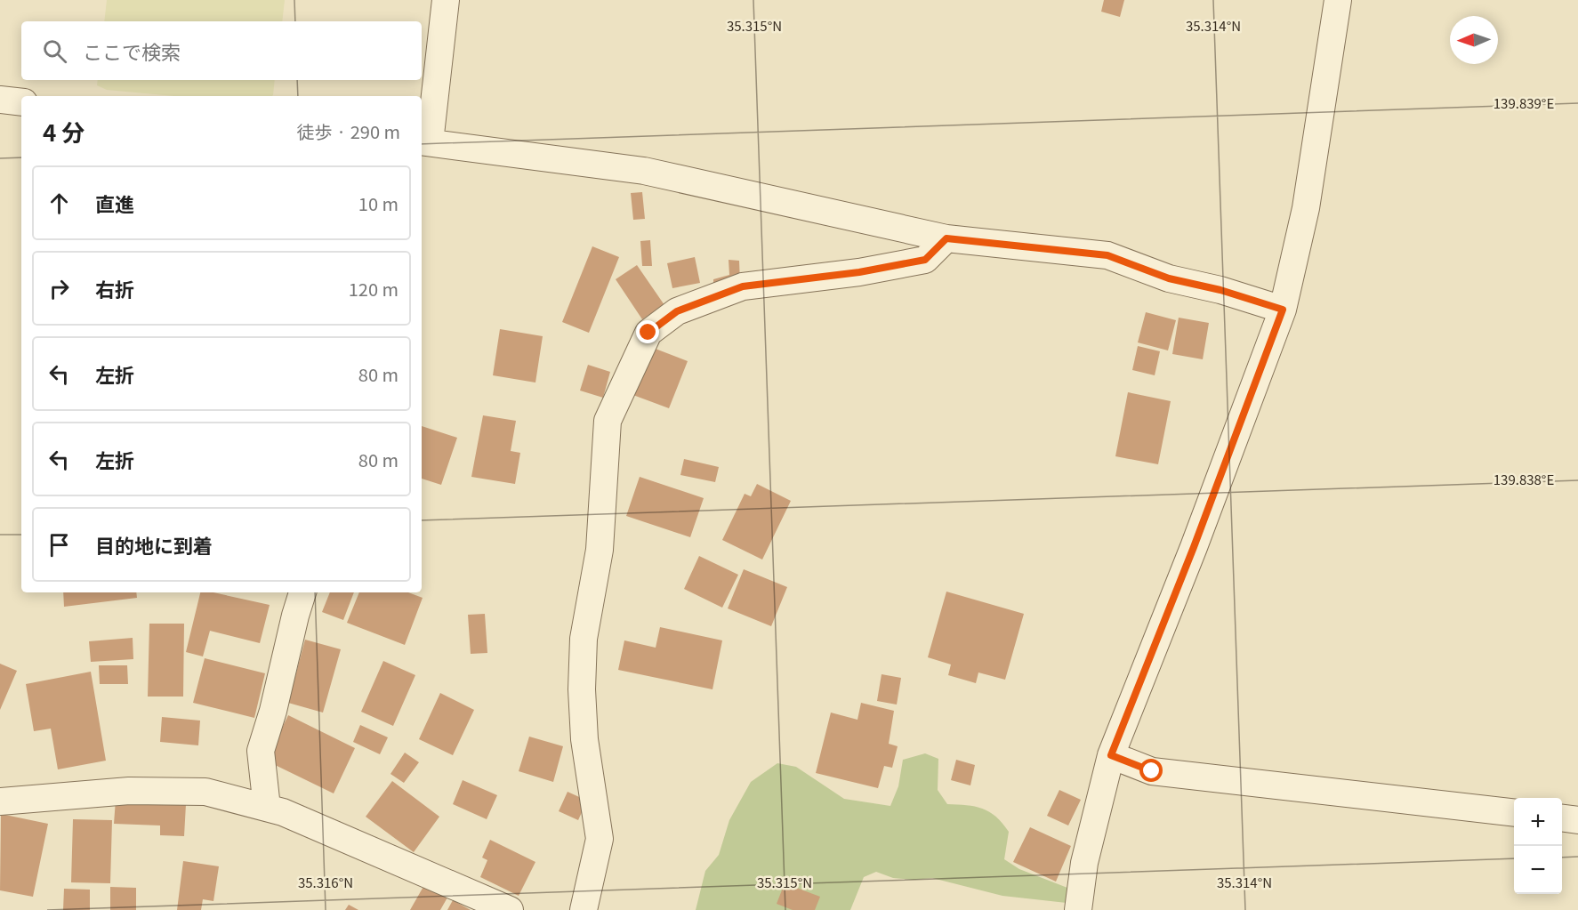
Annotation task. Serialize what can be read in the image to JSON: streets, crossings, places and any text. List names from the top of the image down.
{
  "north": "left",
  "page": {
    "search": "ここで検索",
    "heading": ["4 分", "徒歩 · 290 m"],
    "list": [
      ["直進", "10 m"],
      ["右折", "120 m"],
      ["左折", "80 m"],
      ["左折", "80 m"],
      "目的地に到着"
    ],
    "map_buttons": ["+", "−"]
  },
  "coordinates": [
    "35.315°N",
    "35.314°N",
    "139.839°E",
    "139.838°E",
    "35.316°N"
  ]
}
